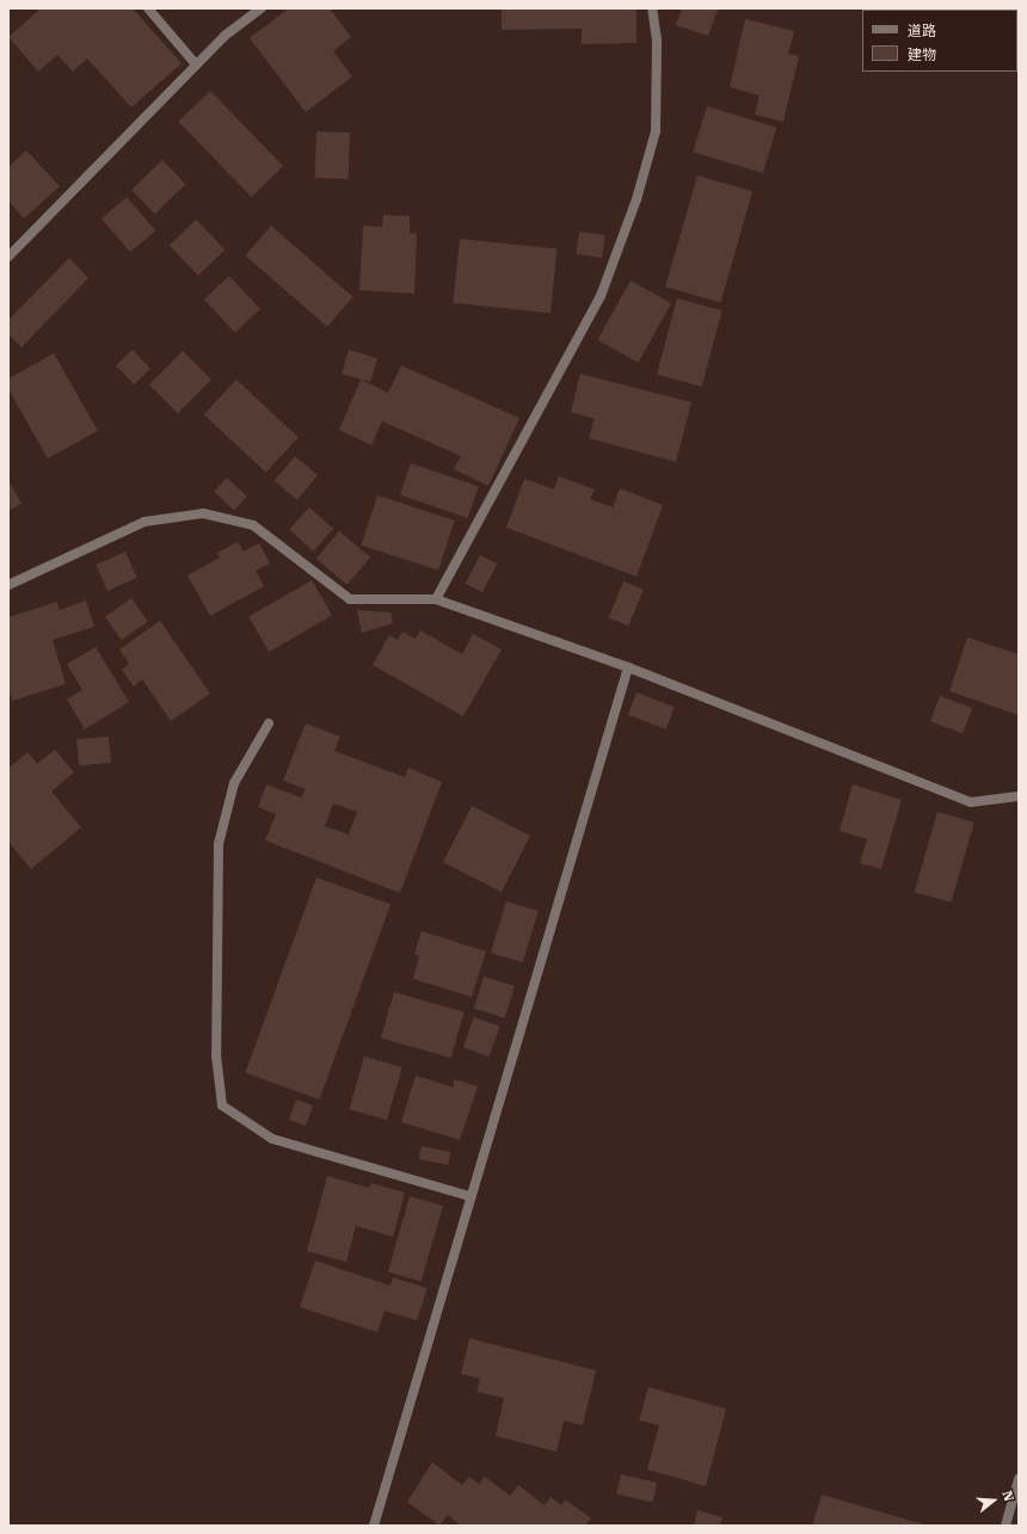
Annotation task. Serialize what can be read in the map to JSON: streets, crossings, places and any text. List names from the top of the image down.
{
  "legend": ["道路", "建物"],
  "north": "right"
}
